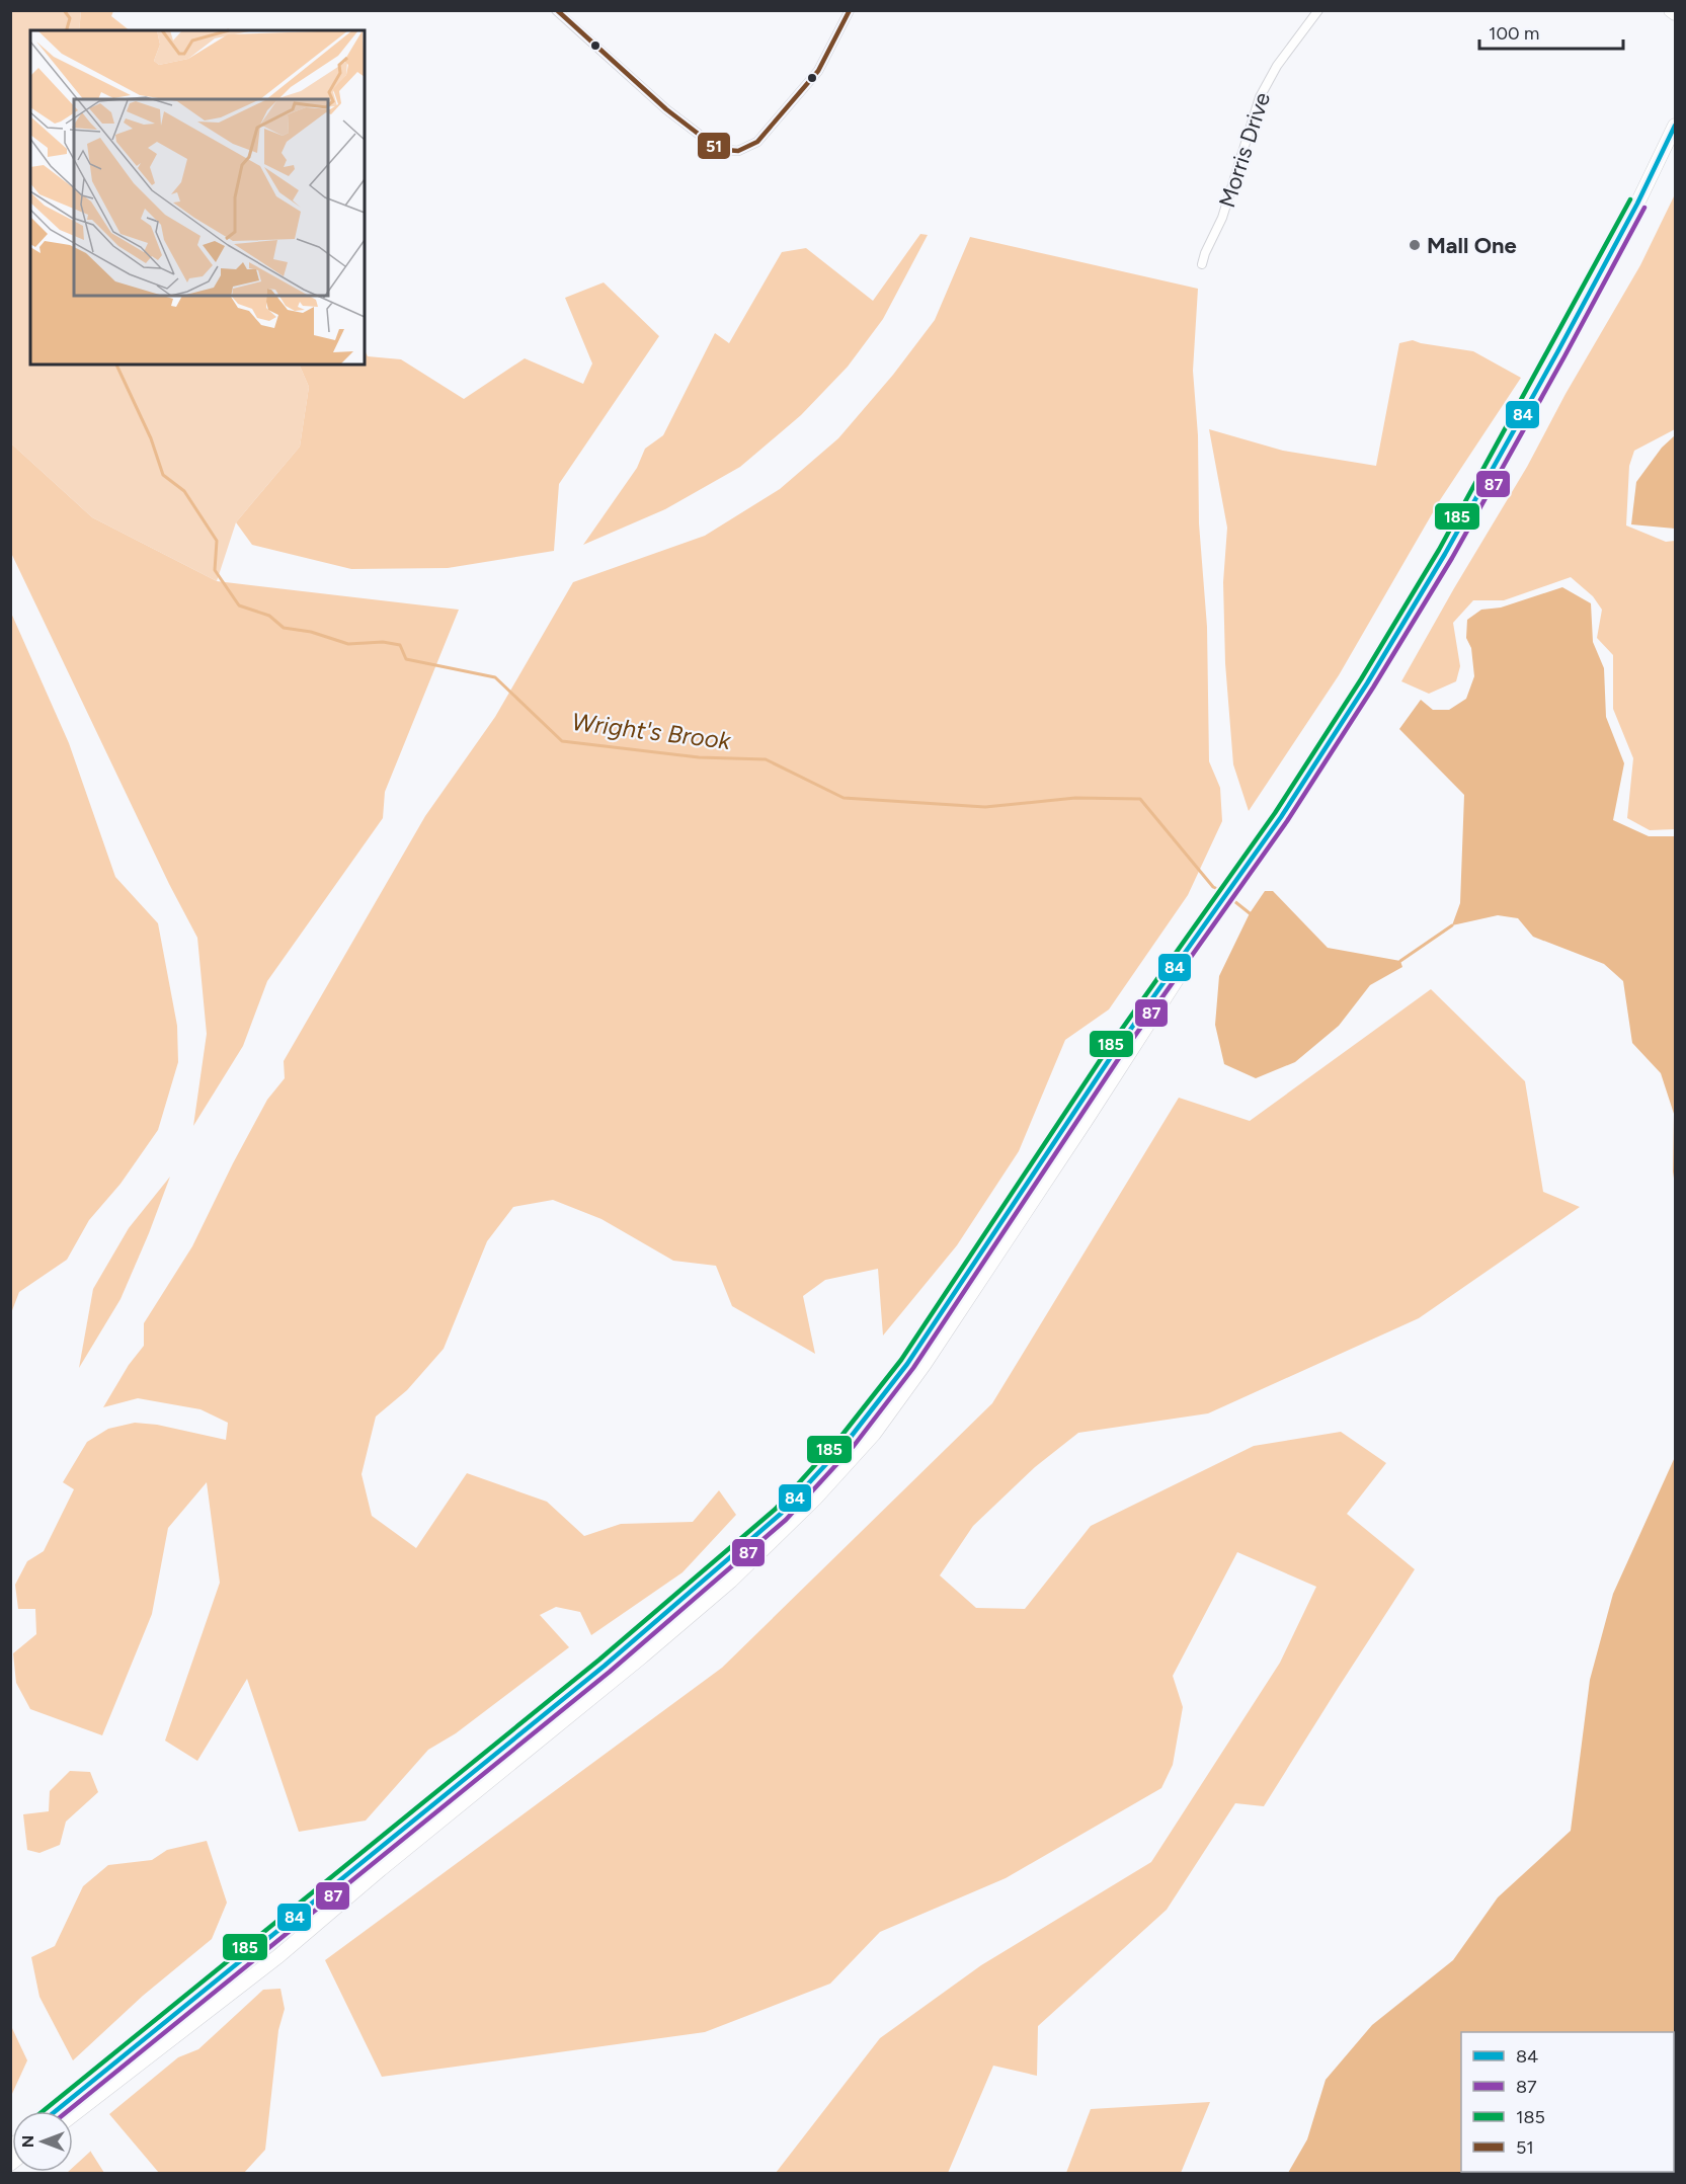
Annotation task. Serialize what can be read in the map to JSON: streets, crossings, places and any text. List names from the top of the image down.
{
  "streets": {
    "street": ["Morris Drive"]
  },
  "water": ["Wright's Brook"],
  "places": ["Mall One"],
  "lines": [
    "transit line 51",
    "transit line 84",
    "transit line 185",
    "transit line 87"
  ],
  "legend": [
    "84",
    "87",
    "185",
    "51"
  ],
  "scale_bar": "100 m",
  "north": "left"
}
